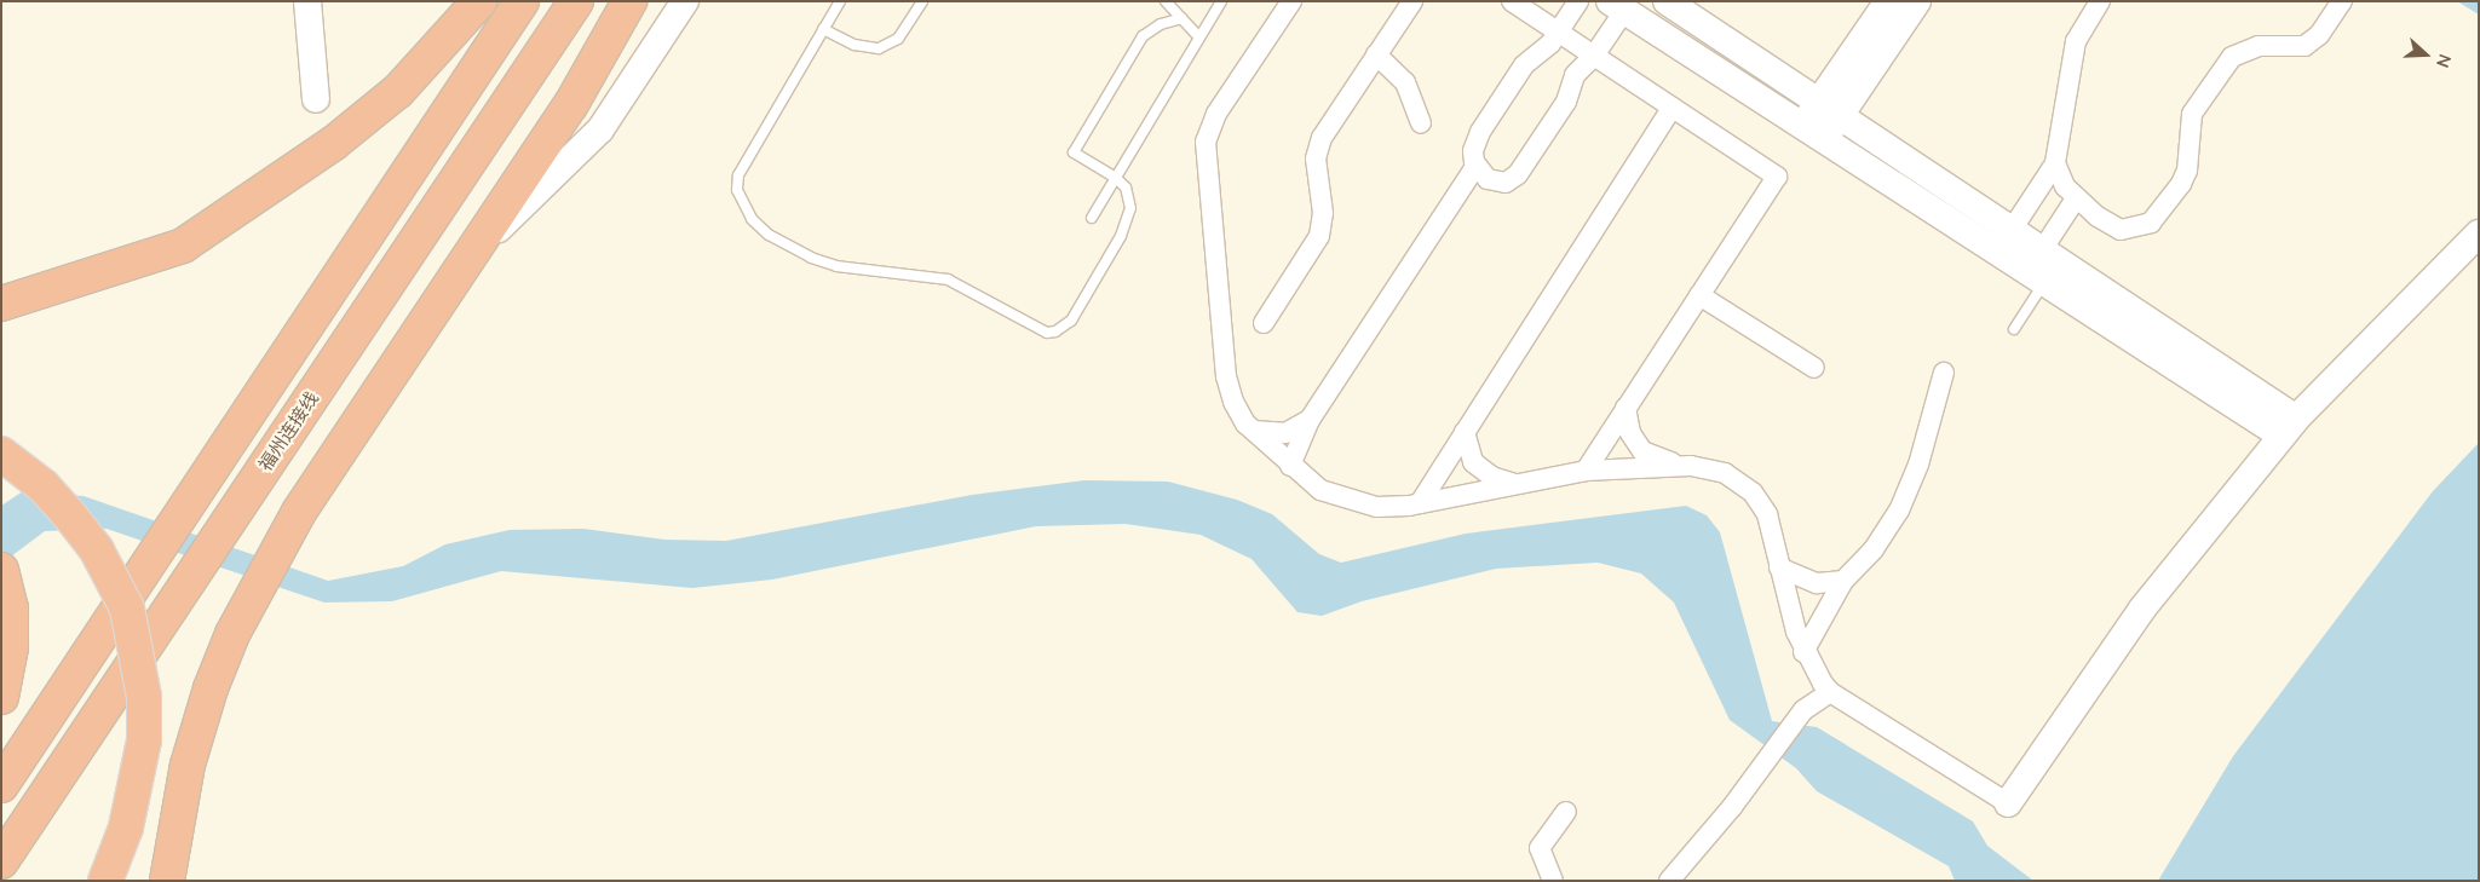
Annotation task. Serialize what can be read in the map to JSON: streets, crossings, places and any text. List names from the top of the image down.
{
  "streets": {
    "highway": ["福州连接线"]
  },
  "north": "right"
}
